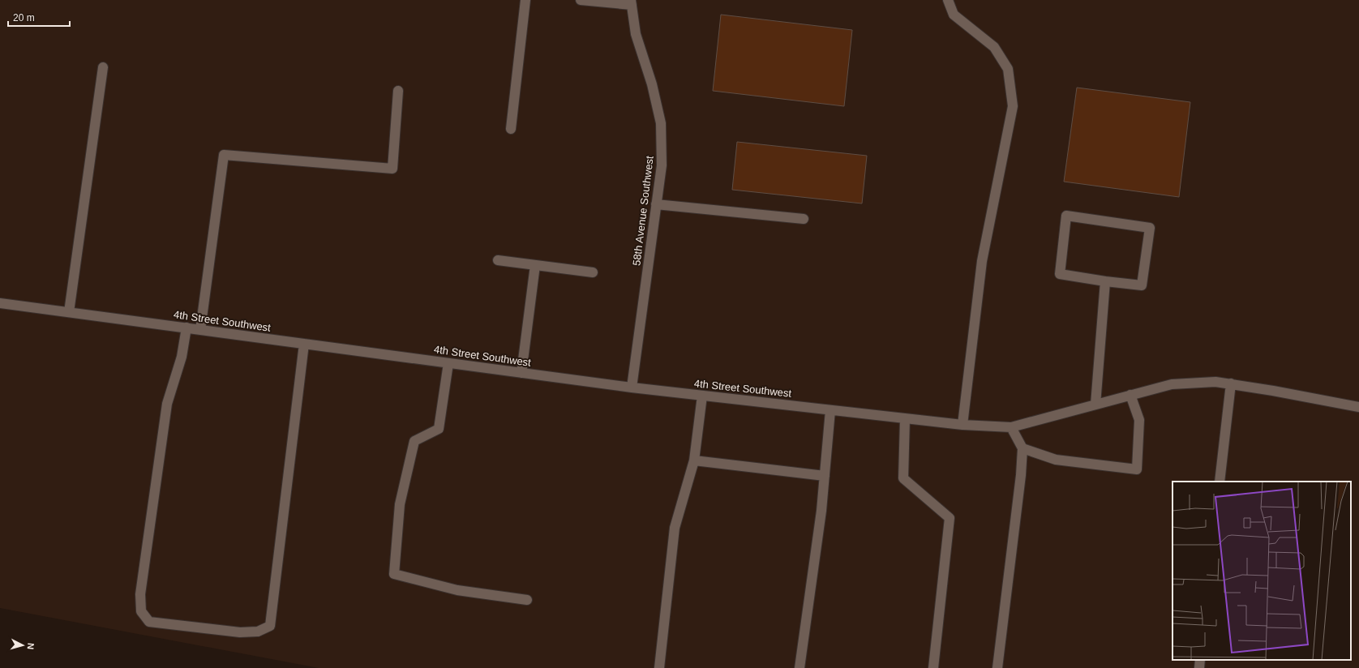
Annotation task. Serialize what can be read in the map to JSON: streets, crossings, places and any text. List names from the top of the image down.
{
  "streets": {
    "street": ["58th Avenue Southwest", "4th Street Southwest"]
  },
  "crossings": [
    ["58th Avenue Southwest", "4th Street Southwest"]
  ],
  "scale_bar": "20 m",
  "north": "right"
}
